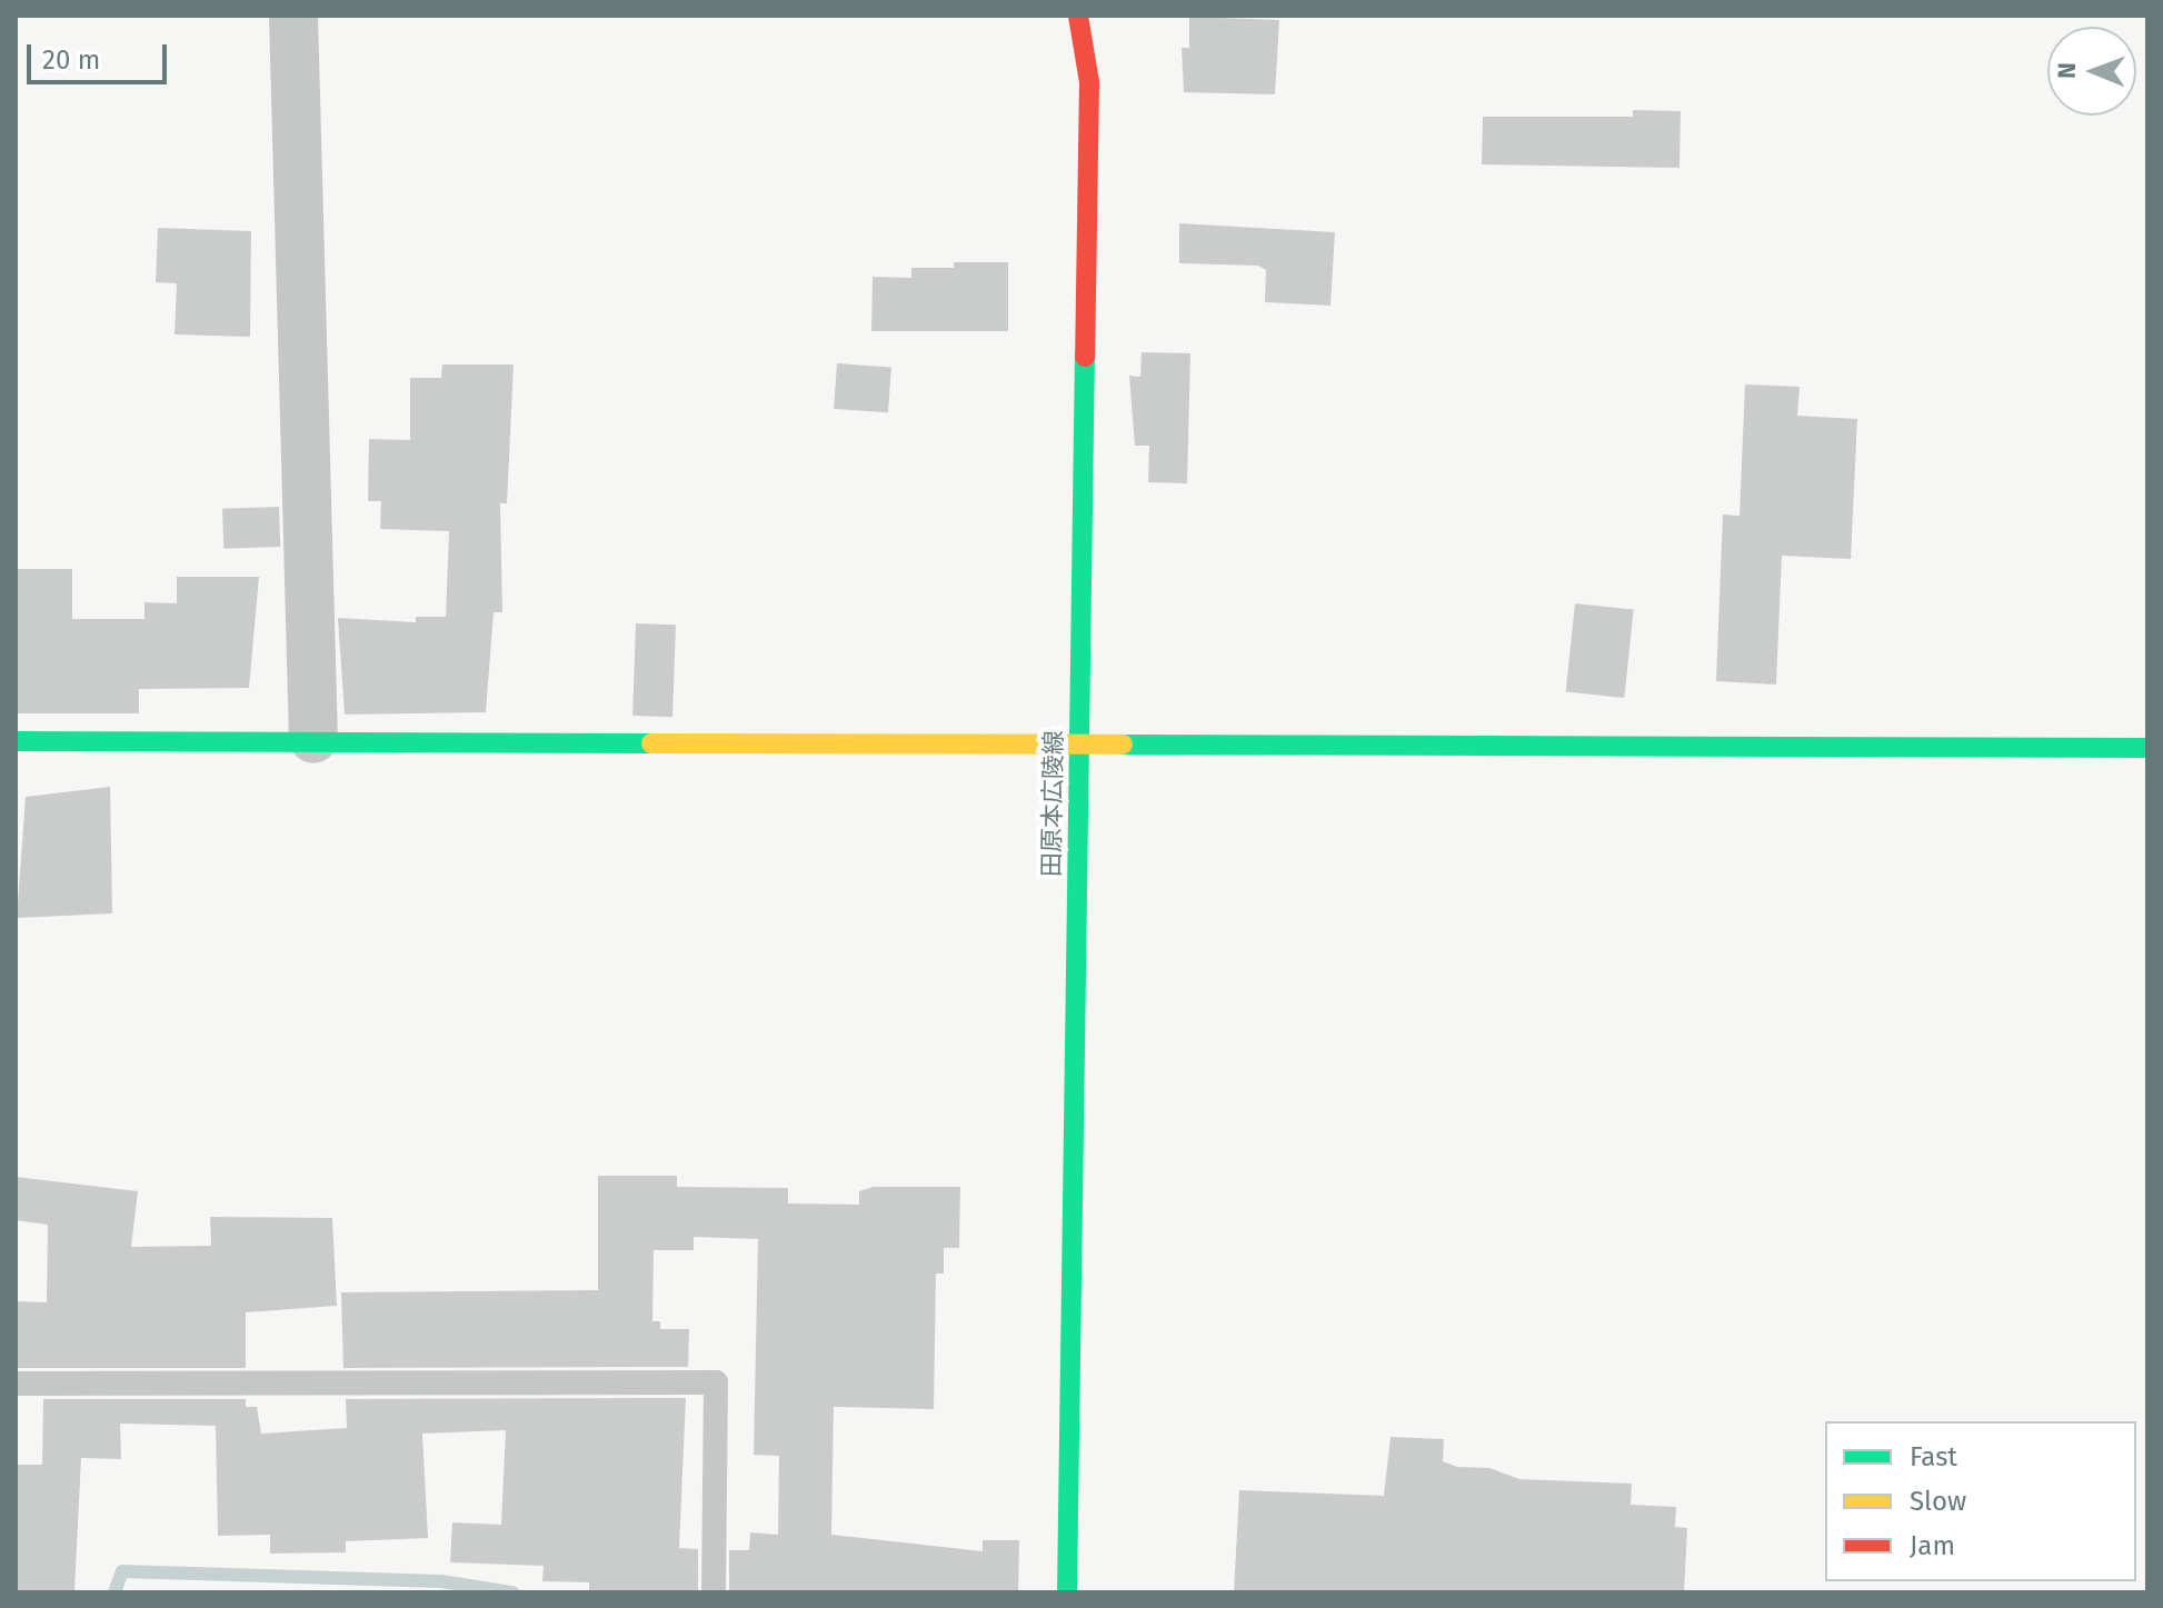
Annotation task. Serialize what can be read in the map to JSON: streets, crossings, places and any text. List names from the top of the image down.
{
  "streets": {
    "street": ["田原本広陵線"]
  },
  "legend": ["Fast", "Slow", "Jam"],
  "scale_bar": "20 m",
  "north": "left"
}
